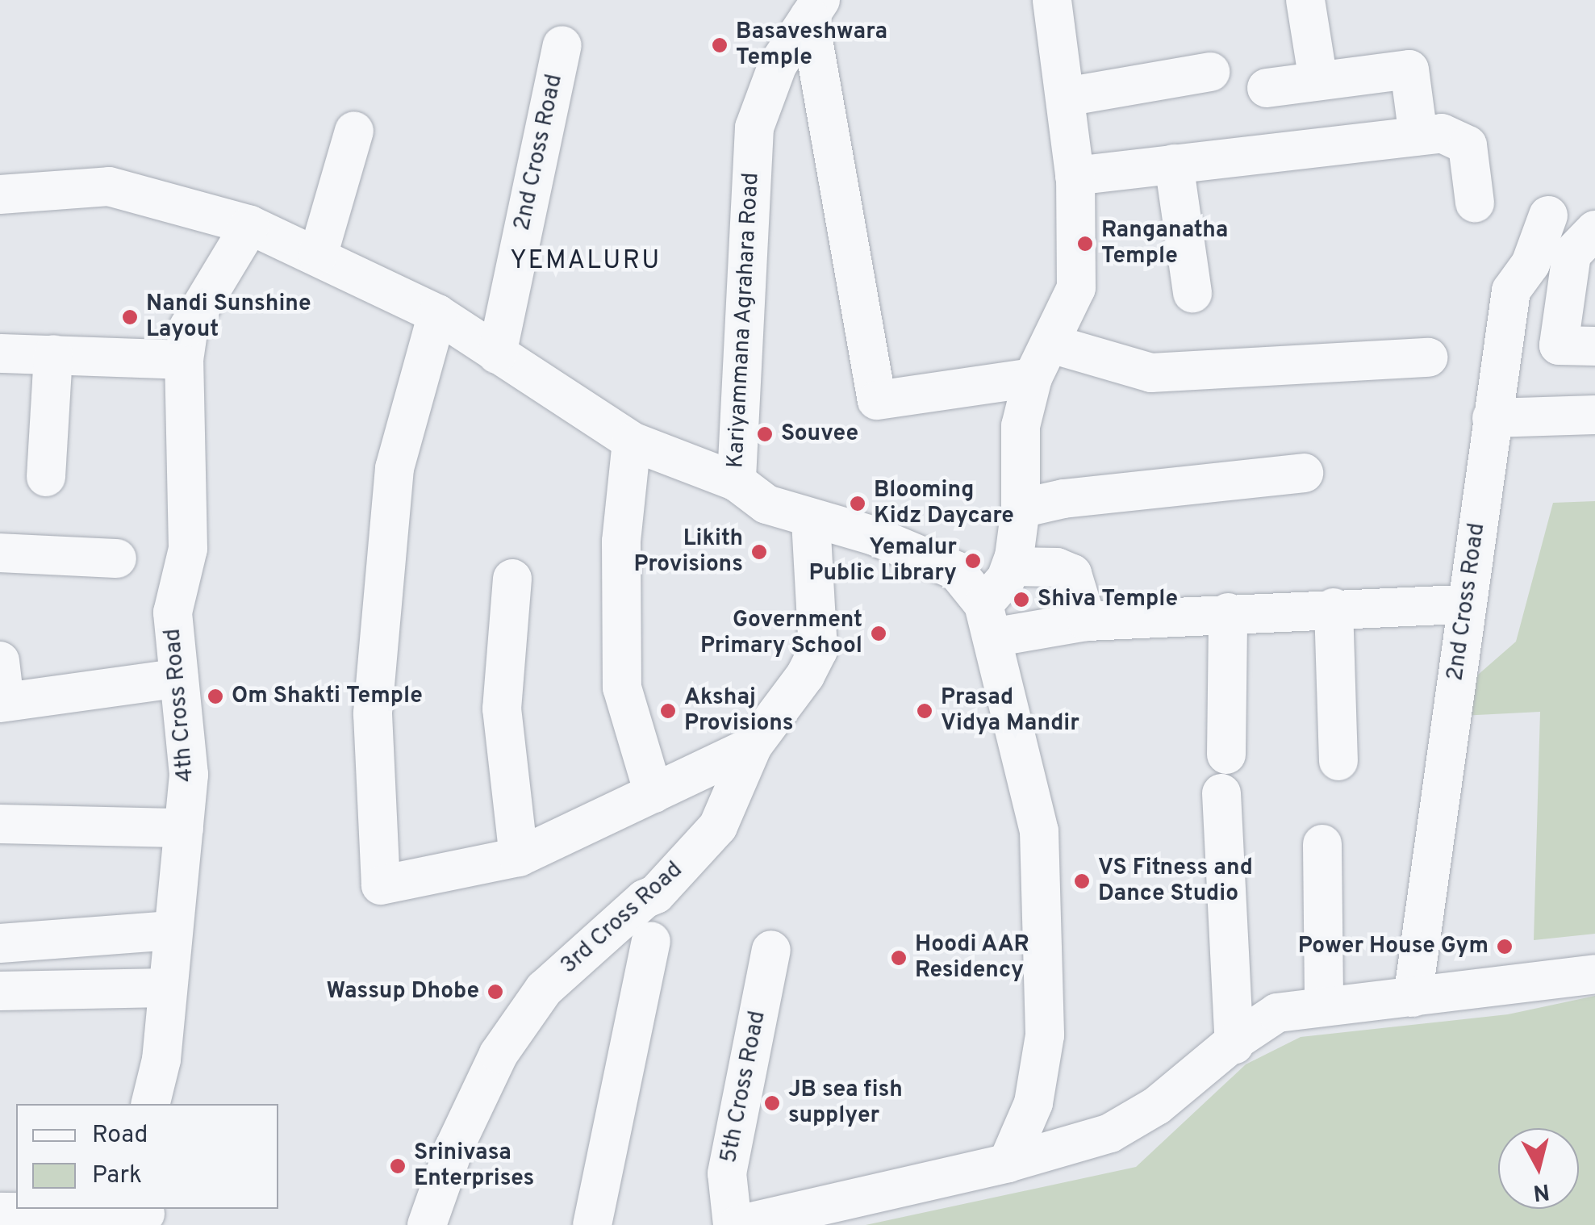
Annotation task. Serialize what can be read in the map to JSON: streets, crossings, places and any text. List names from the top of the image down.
{
  "streets": {
    "street": [
      "2nd Cross Road",
      "Kariyammana Agrahara Road",
      "4th Cross Road",
      "3rd Cross Road",
      "5th Cross Road"
    ]
  },
  "crossings": [
    ["Kariyammana Agrahara Road", "3rd Cross Road"]
  ],
  "districts": ["YEMALURU"],
  "places": [
    "Basaveshwara Temple",
    "Ranganatha Temple",
    "Nandi Sunshine Layout",
    "Souvee",
    "Blooming Kidz Daycare",
    "Likith Provisions",
    "Yemalur Public Library",
    "Shiva Temple",
    "Government Primary School",
    "Om Shakti Temple",
    "Akshaj Provisions",
    "Prasad Vidya Mandir",
    "VS Fitness and Dance Studio",
    "Power House Gym",
    "Hoodi AAR Residency",
    "Wassup Dhobe",
    "JB sea fish supplyer",
    "Srinivasa Enterprises"
  ],
  "legend": ["Road", "Park"],
  "north": "bottom"
}
